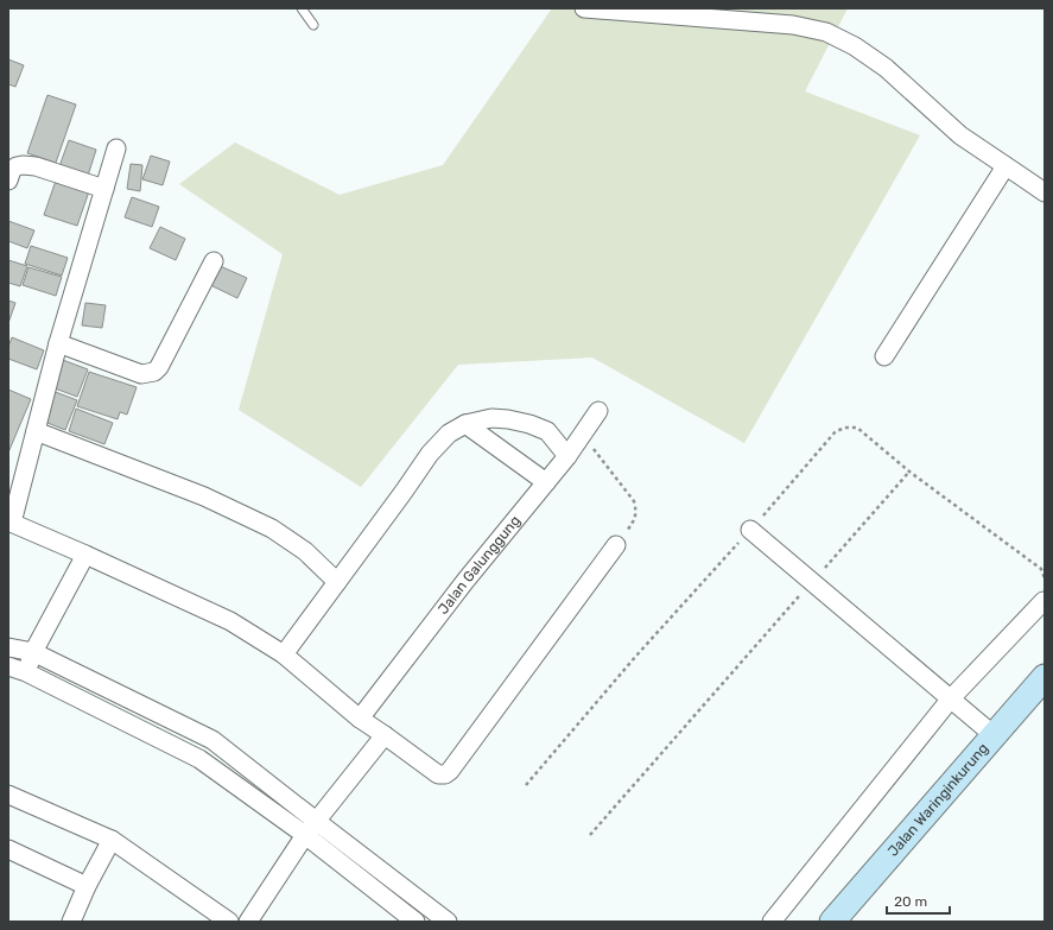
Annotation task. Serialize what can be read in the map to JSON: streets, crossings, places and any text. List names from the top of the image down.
{
  "streets": {
    "street": ["Jalan Galunggung", "Jalan Waringinkurung"]
  },
  "scale_bar": "20 m"
}
